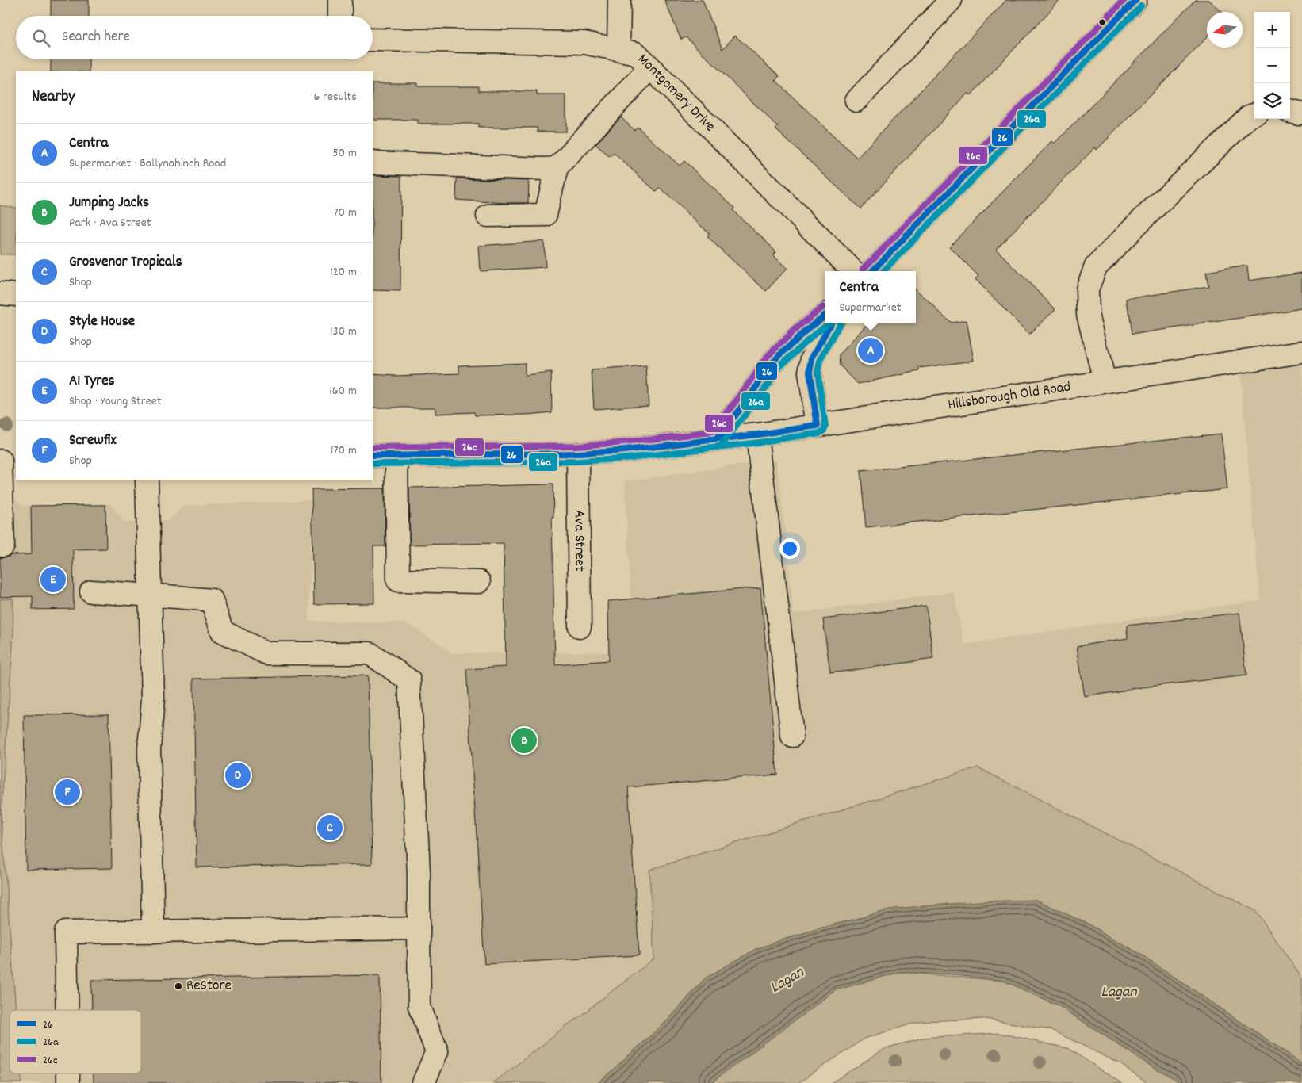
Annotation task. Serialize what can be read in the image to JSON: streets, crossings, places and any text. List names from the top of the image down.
{
  "streets": {
    "street": ["Montgomery Drive", "Hillsborough Old Road", "Ava Street"]
  },
  "crossings": [
    ["Hillsborough Old Road", "Ava Street"]
  ],
  "water": ["Lagan"],
  "places": ["ReStore"],
  "lines": ["transit line 26", "transit line 26c", "transit line 26a"],
  "legend": ["26", "26a", "26c"],
  "north": "left",
  "page": {
    "map_buttons": ["+", "−"],
    "search": "Search here",
    "heading": ["Nearby", "6 results"],
    "list": [
      {
        "mark": "A",
        "name": "Centra",
        "note": "Supermarket · Ballynahinch Road",
        "value": "50 m"
      },
      {
        "mark": "B",
        "name": "Jumping Jacks",
        "note": "Park · Ava Street",
        "value": "70 m"
      },
      {
        "mark": "C",
        "name": "Grosvenor Tropicals",
        "note": "Shop",
        "value": "120 m"
      },
      {
        "mark": "D",
        "name": "Style House",
        "note": "Shop",
        "value": "130 m"
      },
      {
        "mark": "E",
        "name": "A1 Tyres",
        "note": "Shop · Young Street",
        "value": "160 m"
      },
      {
        "mark": "F",
        "name": "Screwfix",
        "note": "Shop",
        "value": "170 m"
      }
    ],
    "popup": ["Centra", "Supermarket"],
    "pins": [
      "A",
      "E",
      "B",
      "D",
      "F",
      "C"
    ]
  }
}
